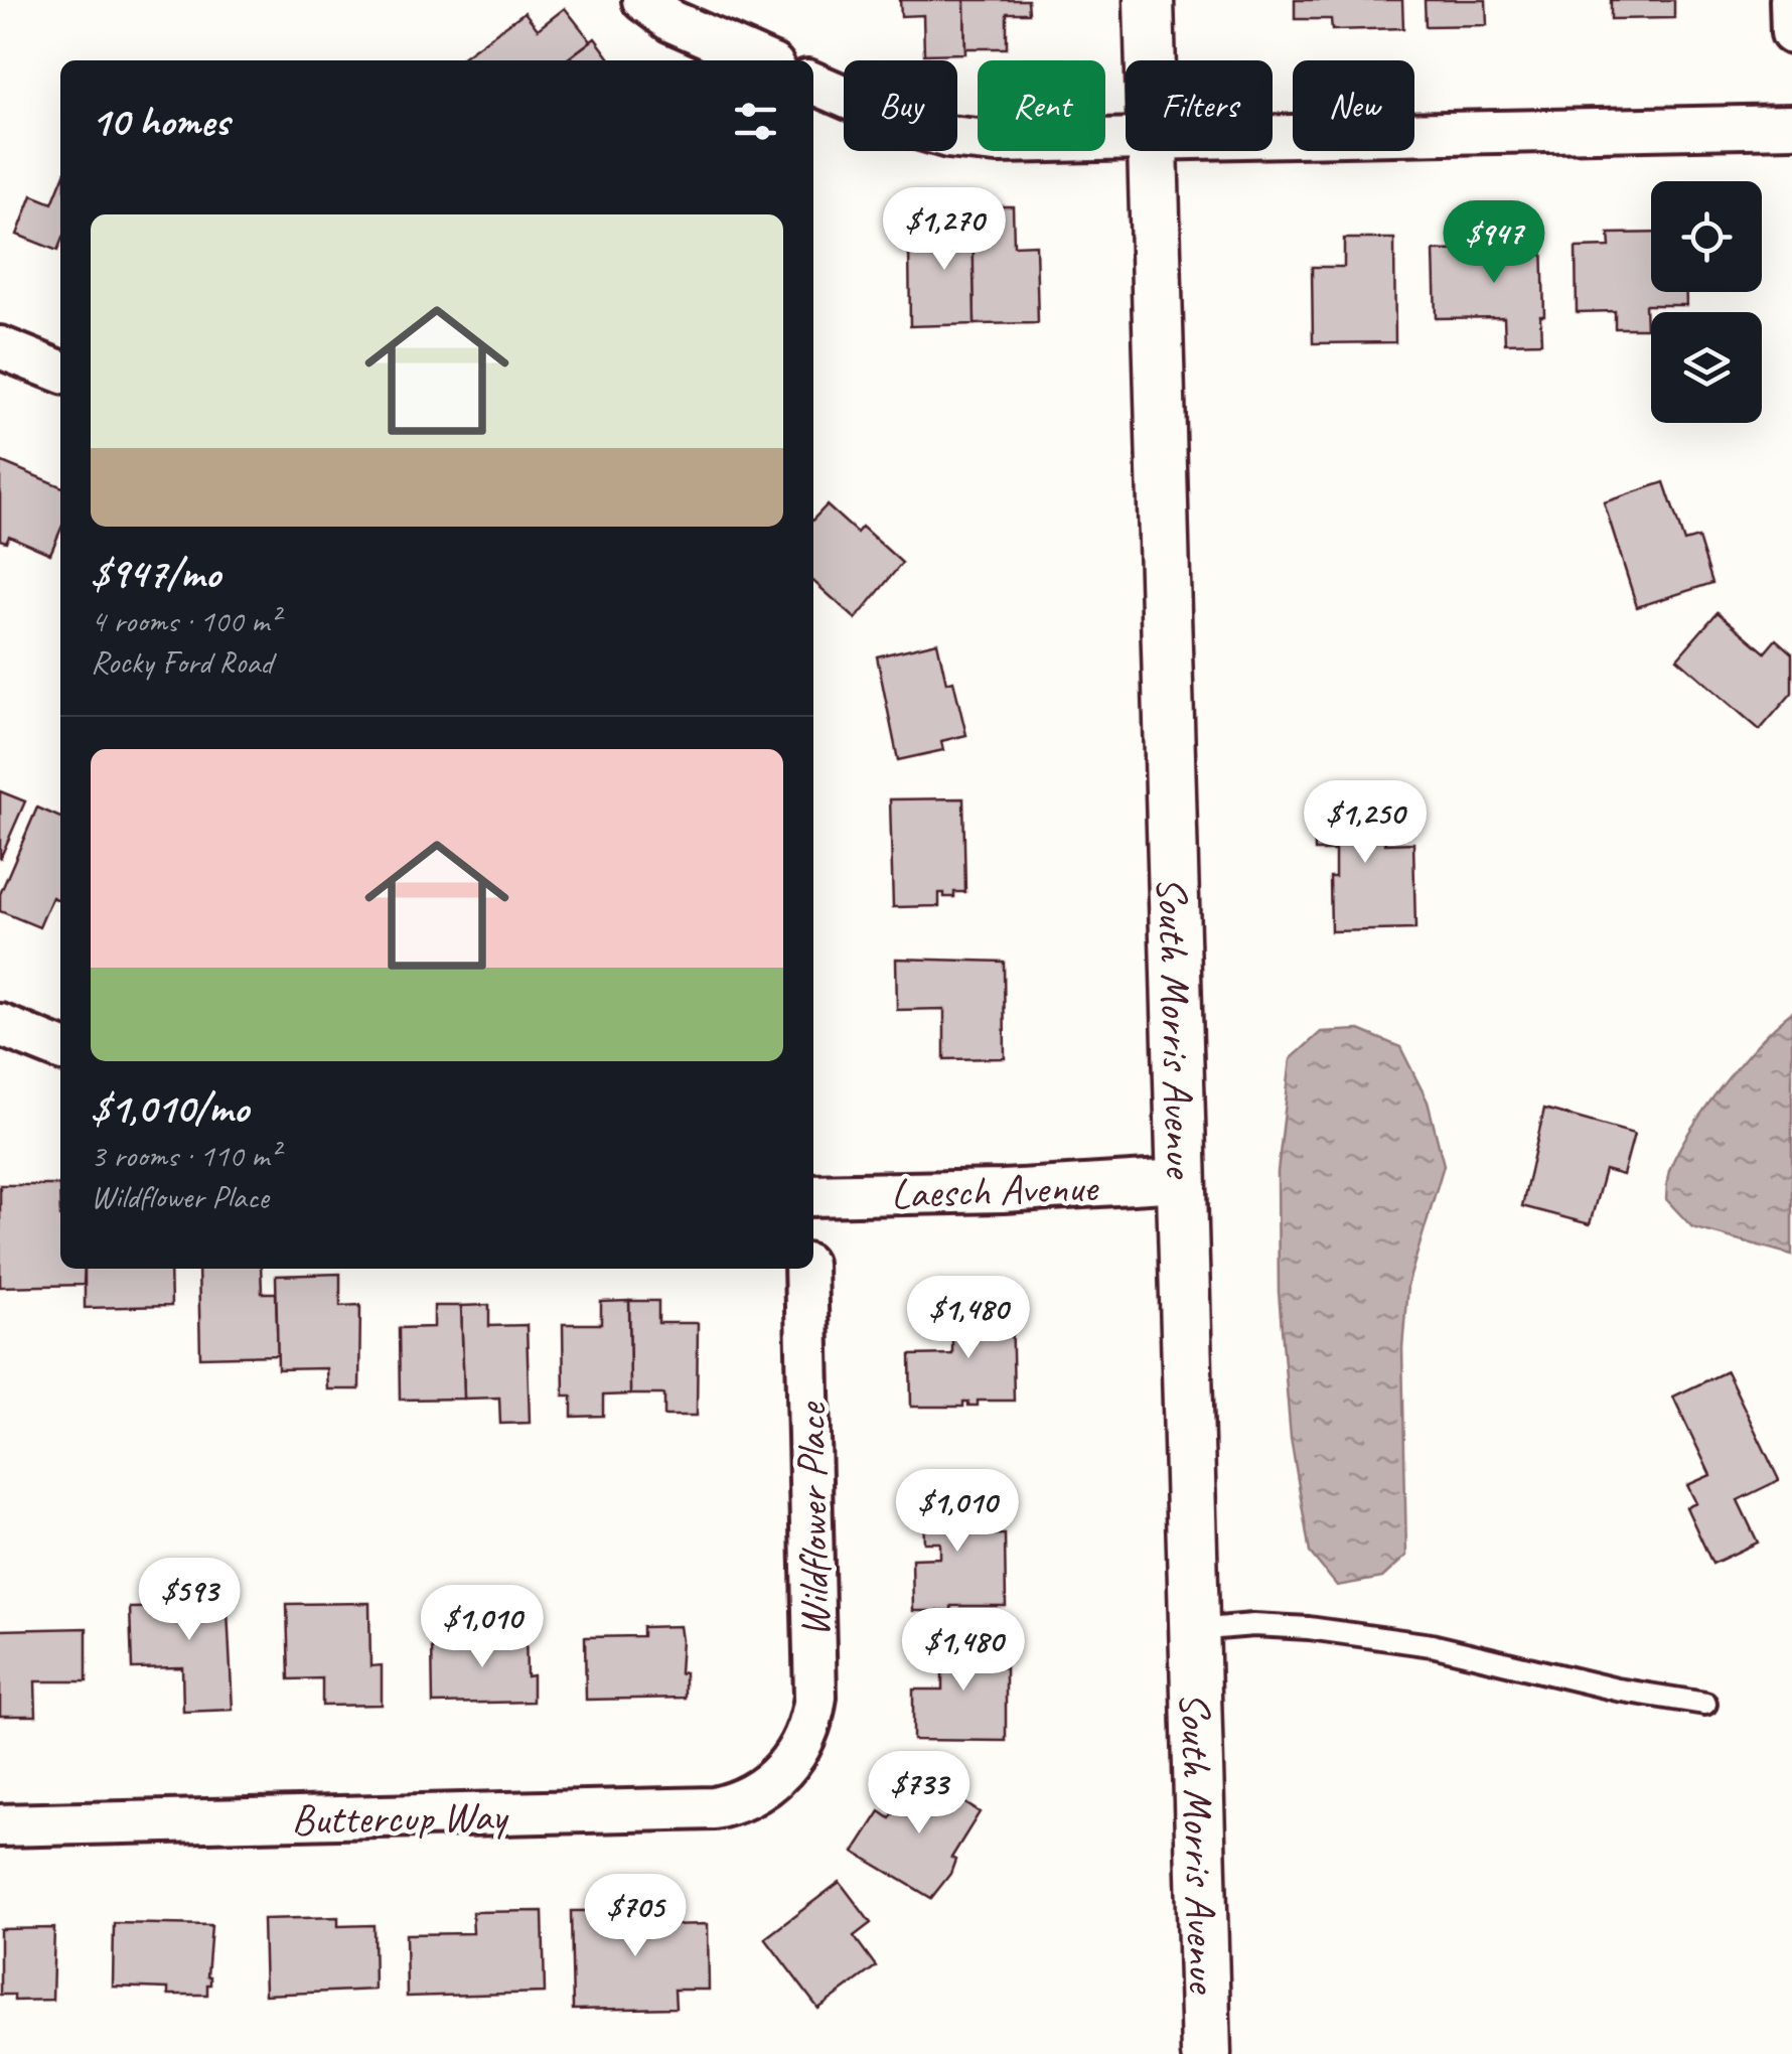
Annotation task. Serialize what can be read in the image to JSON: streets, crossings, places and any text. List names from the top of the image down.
{
  "streets": {
    "street": [
      "South Morris Avenue",
      "Laesch Avenue",
      "Wildflower Place",
      "Buttercup Way"
    ]
  },
  "crossings": [
    ["South Morris Avenue", "Laesch Avenue"],
    ["Wildflower Place", "Buttercup Way"]
  ],
  "page": {
    "chip": [
      "Buy",
      "Rent",
      "Filters",
      "New"
    ],
    "heading": "10 homes",
    "list": [
      {
        "name": "$947/mo",
        "note": "4 rooms · 100 m² · Rocky Ford Road"
      },
      {
        "name": "$1,010/mo",
        "note": "3 rooms · 110 m² · Wildflower Place"
      }
    ],
    "price": [
      "$1,270",
      "$947",
      "$1,250",
      "$1,480",
      "$1,010",
      "$593",
      "$1,010",
      "$1,480",
      "$733",
      "$705"
    ]
  }
}
